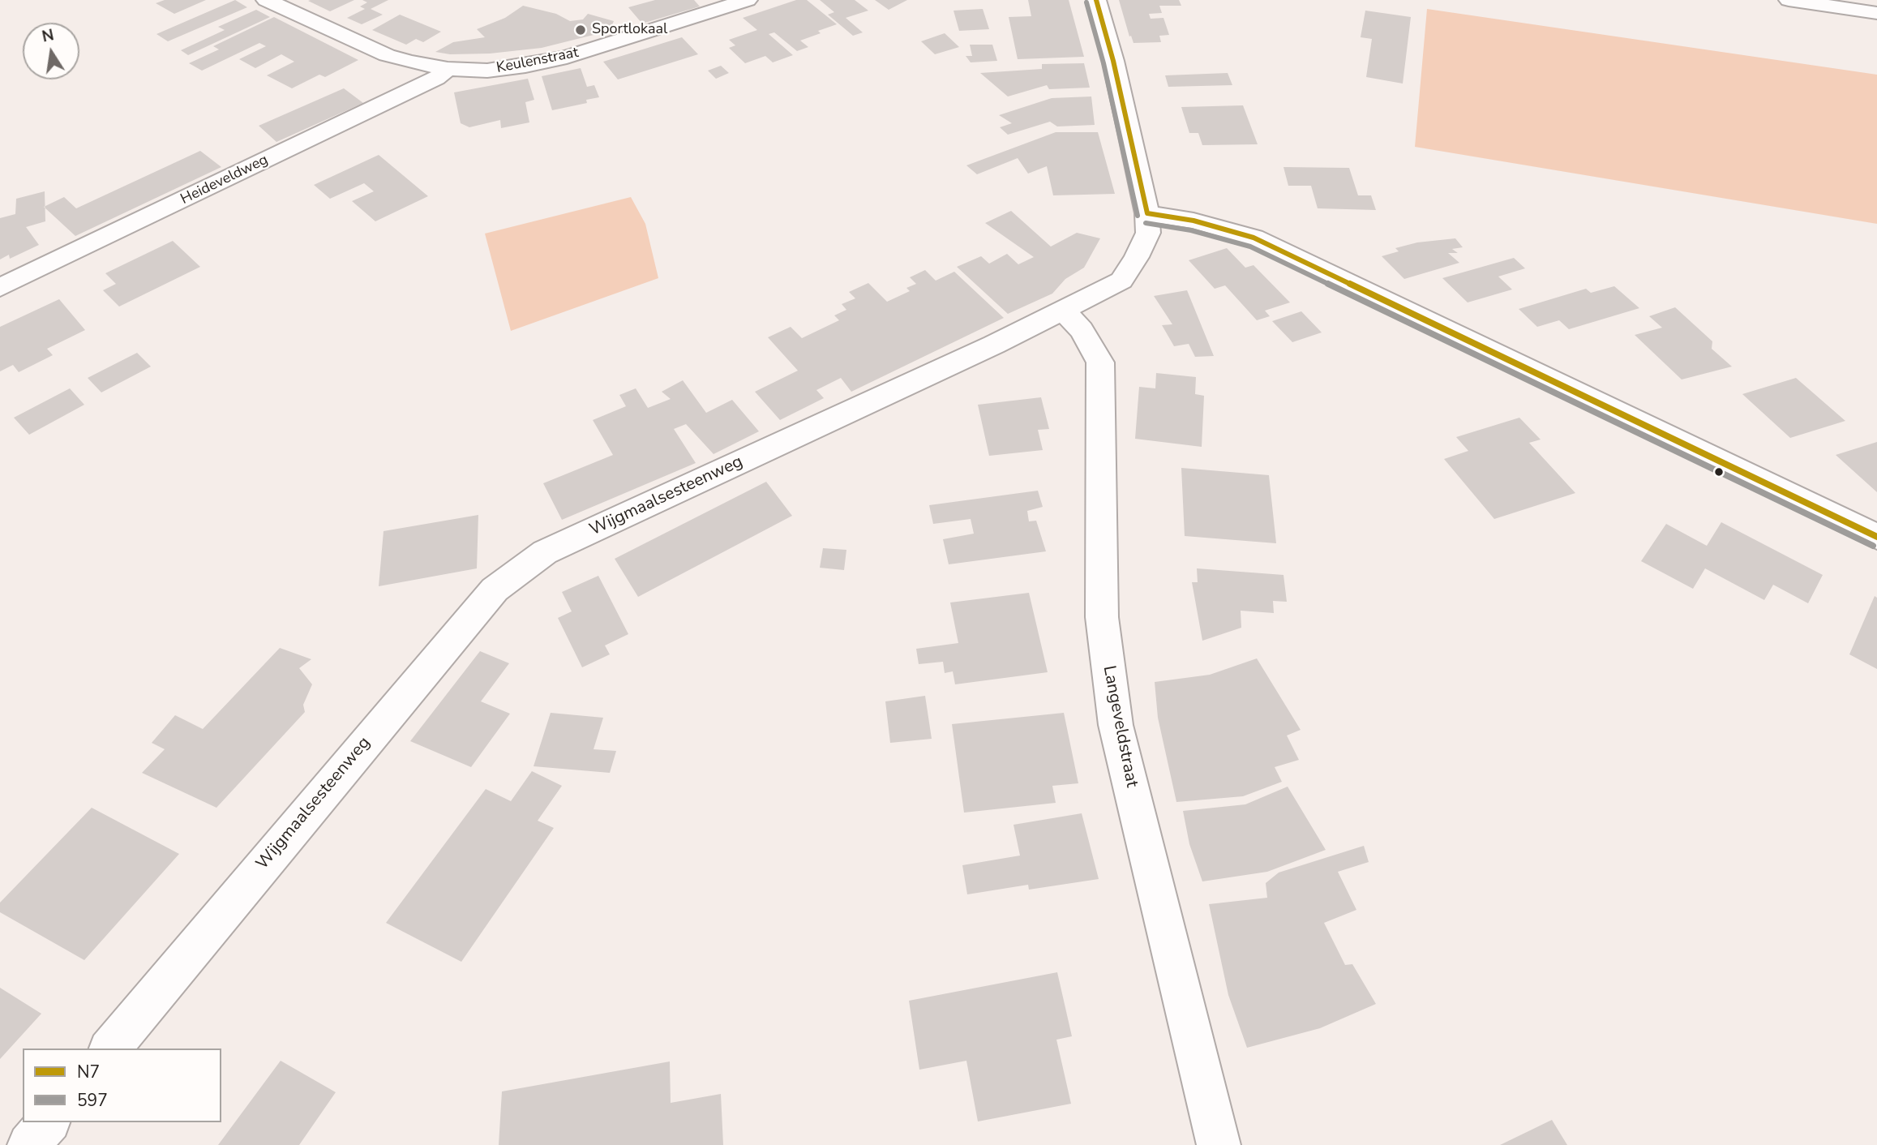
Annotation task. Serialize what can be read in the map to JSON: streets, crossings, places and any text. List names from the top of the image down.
{
  "streets": {
    "street": [
      "Keulenstraat",
      "Heideveldweg",
      "Wijgmaalsesteenweg",
      "Langeveldstraat"
    ]
  },
  "crossings": [
    ["Keulenstraat", "Heideveldweg"],
    ["Wijgmaalsesteenweg", "Langeveldstraat"]
  ],
  "places": ["Sportlokaal"],
  "lines": ["transit line N7", "transit line 597"],
  "legend": ["N7", "597"],
  "north": "top"
}
